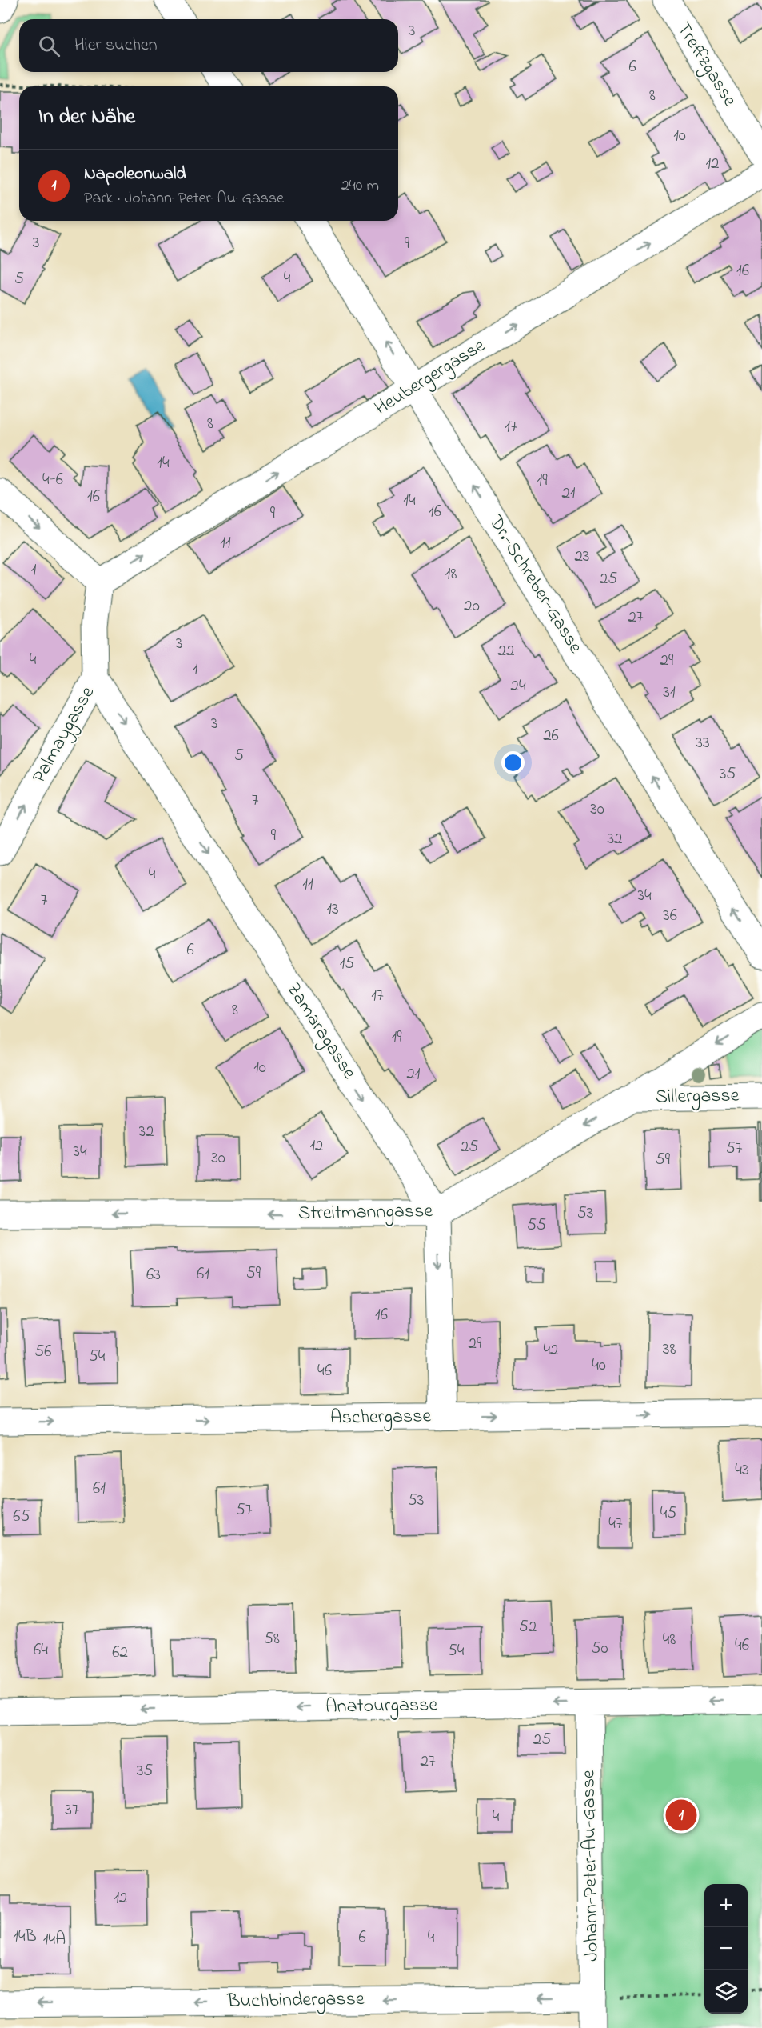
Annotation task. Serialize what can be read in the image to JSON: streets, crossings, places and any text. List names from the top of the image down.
{
  "streets": {
    "street": [
      "Treffzgasse",
      "Heubergergasse",
      "Dr.-Schreber-Gasse",
      "Palmaygasse",
      "Zamaragasse",
      "Sillergasse",
      "Streitmanngasse",
      "Aschergasse",
      "Anatourgasse",
      "Johann-Peter-Au-Gasse",
      "Buchbindergasse"
    ]
  },
  "crossings": [
    ["Heubergergasse", "Dr.-Schreber-Gasse"],
    ["Heubergergasse", "Palmaygasse"],
    ["Palmaygasse", "Zamaragasse"],
    ["Zamaragasse", "Streitmanngasse"],
    ["Sillergasse", "Streitmanngasse"],
    ["Anatourgasse", "Johann-Peter-Au-Gasse"],
    ["Johann-Peter-Au-Gasse", "Buchbindergasse"]
  ],
  "one_way": [
    "Heubergergasse",
    "Dr.-Schreber-Gasse",
    "Palmaygasse",
    "Zamaragasse",
    "Streitmanngasse",
    "Aschergasse",
    "Anatourgasse",
    "Buchbindergasse"
  ],
  "house_numbers": [
    "3",
    "6",
    "8",
    "10",
    "12",
    "3",
    "9",
    "16",
    "4",
    "5",
    "8",
    "17",
    "14",
    "4-6",
    "19",
    "21",
    "16",
    "14",
    "16",
    "9",
    "11",
    "23",
    "1",
    "18",
    "25",
    "20",
    "27",
    "3",
    "22",
    "4",
    "29",
    "1",
    "24",
    "31",
    "3",
    "26",
    "33",
    "5",
    "35",
    "7",
    "30",
    "9",
    "32",
    "4",
    "11",
    "34",
    "7",
    "13",
    "36",
    "6",
    "15",
    "17",
    "8",
    "19",
    "10",
    "21",
    "32",
    "12",
    "25",
    "57",
    "34",
    "30",
    "59",
    "53",
    "55",
    "59",
    "61",
    "63",
    "16",
    "29",
    "38",
    "42",
    "56",
    "54",
    "40",
    "46",
    "43",
    "61",
    "53",
    "57",
    "45",
    "65",
    "47",
    "52",
    "58",
    "48",
    "46",
    "50",
    "64",
    "54",
    "62",
    "25",
    "27",
    "35",
    "37",
    "4",
    "12",
    "14B",
    "6",
    "4",
    "14A"
  ],
  "page": {
    "search": "Hier suchen",
    "heading": "In der Nähe",
    "list": [
      {
        "mark": "1",
        "name": "Napoleonwald",
        "note": "Park · Johann-Peter-Au-Gasse",
        "value": "240 m"
      }
    ],
    "pins": "1",
    "map_buttons": ["+", "−"]
  }
}
